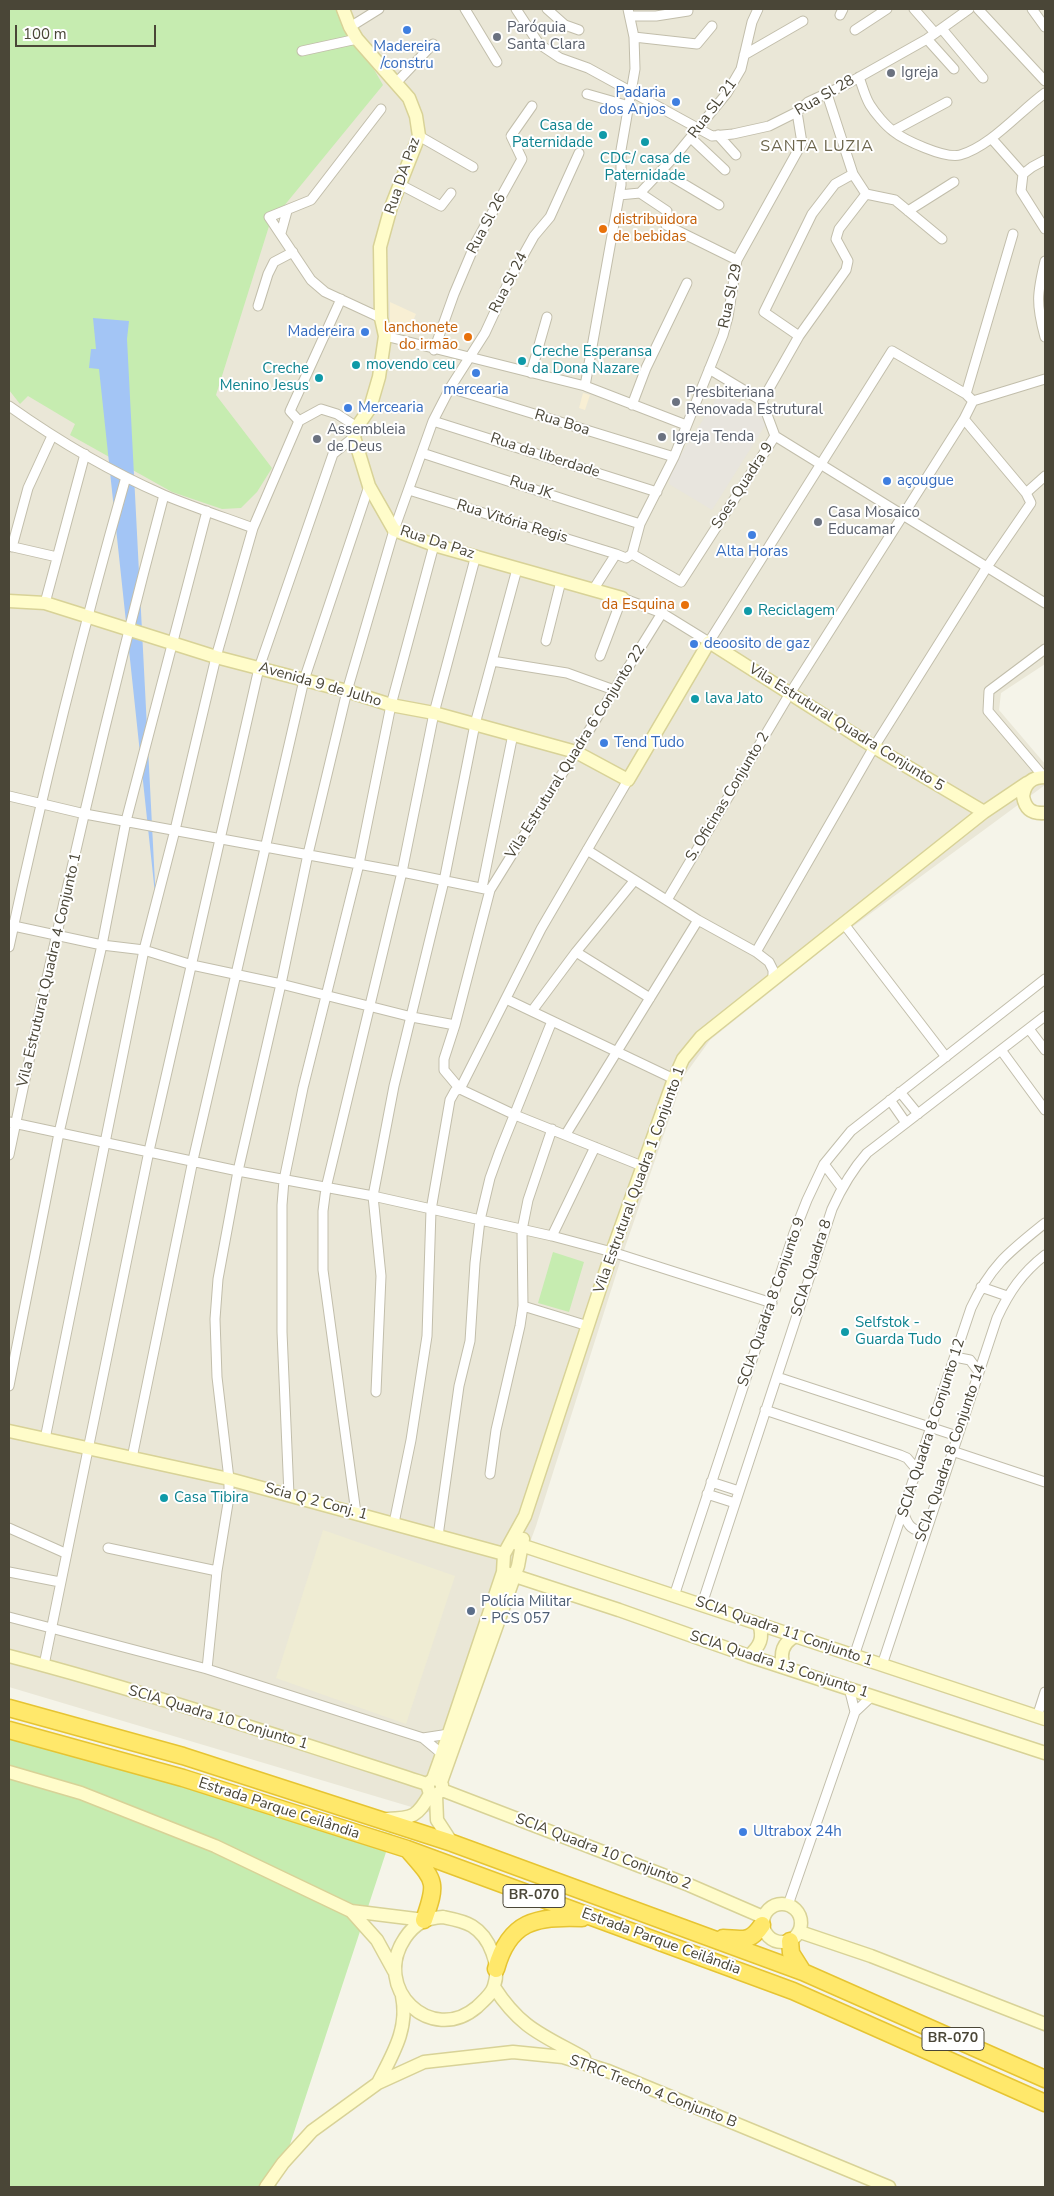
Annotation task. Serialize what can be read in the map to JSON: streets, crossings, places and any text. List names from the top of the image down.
{
  "streets": {
    "highway": ["Estrada Parque Ceilândia", "BR-070"],
    "street": [
      "Rua Sl 28",
      "Rua SL 21",
      "Rua DA Paz",
      "Rua Sl 26",
      "Rua Sl 24",
      "Rua Sl 29",
      "Rua Boa",
      "Rua da liberdade",
      "Soes Quadra 9",
      "Rua JK",
      "Rua Vitória Regis",
      "Rua Da Paz",
      "Avenida 9 de Julho",
      "Vila Estrutural Quadra Conjunto 5",
      "Vila Estrutural Quadra 6 Conjunto 22",
      "S. Oficinas Conjunto 2",
      "Vila Estrutural Quadra 4 Conjunto 1",
      "Vila Estrutural Quadra 1 Conjunto 1",
      "SCIA Quadra 8",
      "SCIA Quadra 8 Conjunto 9",
      "SCIA Quadra 8 Conjunto 12",
      "SCIA Quadra 8 Conjunto 14",
      "Scia Q 2 Conj. 1",
      "SCIA Quadra 11 Conjunto 1",
      "SCIA Quadra 13 Conjunto 1",
      "SCIA Quadra 10 Conjunto 1",
      "SCIA Quadra 10 Conjunto 2",
      "STRC Trecho 4 Conjunto B"
    ]
  },
  "crossings": [
    ["Rua Sl 28", "Rua SL 21"],
    ["Rua Sl 28", "Rua Sl 29"],
    ["Rua Sl 24", "Rua Boa"],
    ["Rua Sl 24", "Rua da liberdade"],
    ["Rua Sl 24", "Rua JK"],
    ["Rua Sl 24", "Rua Vitória Regis"],
    ["Rua Sl 24", "Rua Da Paz"],
    ["Rua Sl 24", "Avenida 9 de Julho"],
    ["Rua Sl 24", "Scia Q 2 Conj. 1"],
    ["Rua Sl 29", "Rua Boa"],
    ["Rua Sl 29", "Rua da liberdade"],
    ["Rua Sl 29", "Soes Quadra 9"],
    ["Rua Sl 29", "Rua JK"],
    ["Rua Sl 29", "Rua Vitória Regis"],
    ["Soes Quadra 9", "Rua Vitória Regis"],
    ["Soes Quadra 9", "S. Oficinas Conjunto 2"],
    ["Avenida 9 de Julho", "Vila Estrutural Quadra 6 Conjunto 22"],
    ["Avenida 9 de Julho", "Vila Estrutural Quadra 4 Conjunto 1"],
    ["Vila Estrutural Quadra Conjunto 5", "S. Oficinas Conjunto 2"],
    ["Vila Estrutural Quadra Conjunto 5", "Vila Estrutural Quadra 1 Conjunto 1"],
    ["Vila Estrutural Quadra 1 Conjunto 1", "SCIA Quadra 11 Conjunto 1"],
    ["Vila Estrutural Quadra 1 Conjunto 1", "SCIA Quadra 13 Conjunto 1"],
    ["SCIA Quadra 8", "SCIA Quadra 11 Conjunto 1"],
    ["SCIA Quadra 8 Conjunto 9", "SCIA Quadra 11 Conjunto 1"],
    ["SCIA Quadra 8 Conjunto 12", "SCIA Quadra 11 Conjunto 1"],
    ["SCIA Quadra 8 Conjunto 14", "SCIA Quadra 11 Conjunto 1"],
    ["SCIA Quadra 10 Conjunto 1", "SCIA Quadra 10 Conjunto 2"]
  ],
  "districts": ["SANTA LUZIA"],
  "places": [
    "Madereira /constru",
    "Paróquia Santa Clara",
    "Igreja",
    "Padaria dos Anjos",
    "Casa de Paternidade",
    "CDC/ casa de Paternidade",
    "distribuidora de bebidas",
    "Madereira",
    "lanchonete do irmão",
    "Creche Esperansa da Dona Nazare",
    "movendo ceu",
    "mercearia",
    "Creche Menino Jesus",
    "Presbiteriana Renovada Estrutural",
    "Mercearia",
    "Igreja Tenda",
    "Assembleia de Deus",
    "açougue",
    "Casa Mosaico Educamar",
    "Alta Horas",
    "da Esquina",
    "Reciclagem",
    "deoosito de gaz",
    "lava Jato",
    "Tend Tudo",
    "Selfstok - Guarda Tudo",
    "Casa Tibira",
    "Polícia Militar - PCS 057",
    "Ultrabox 24h"
  ],
  "scale_bar": "100 m"
}
